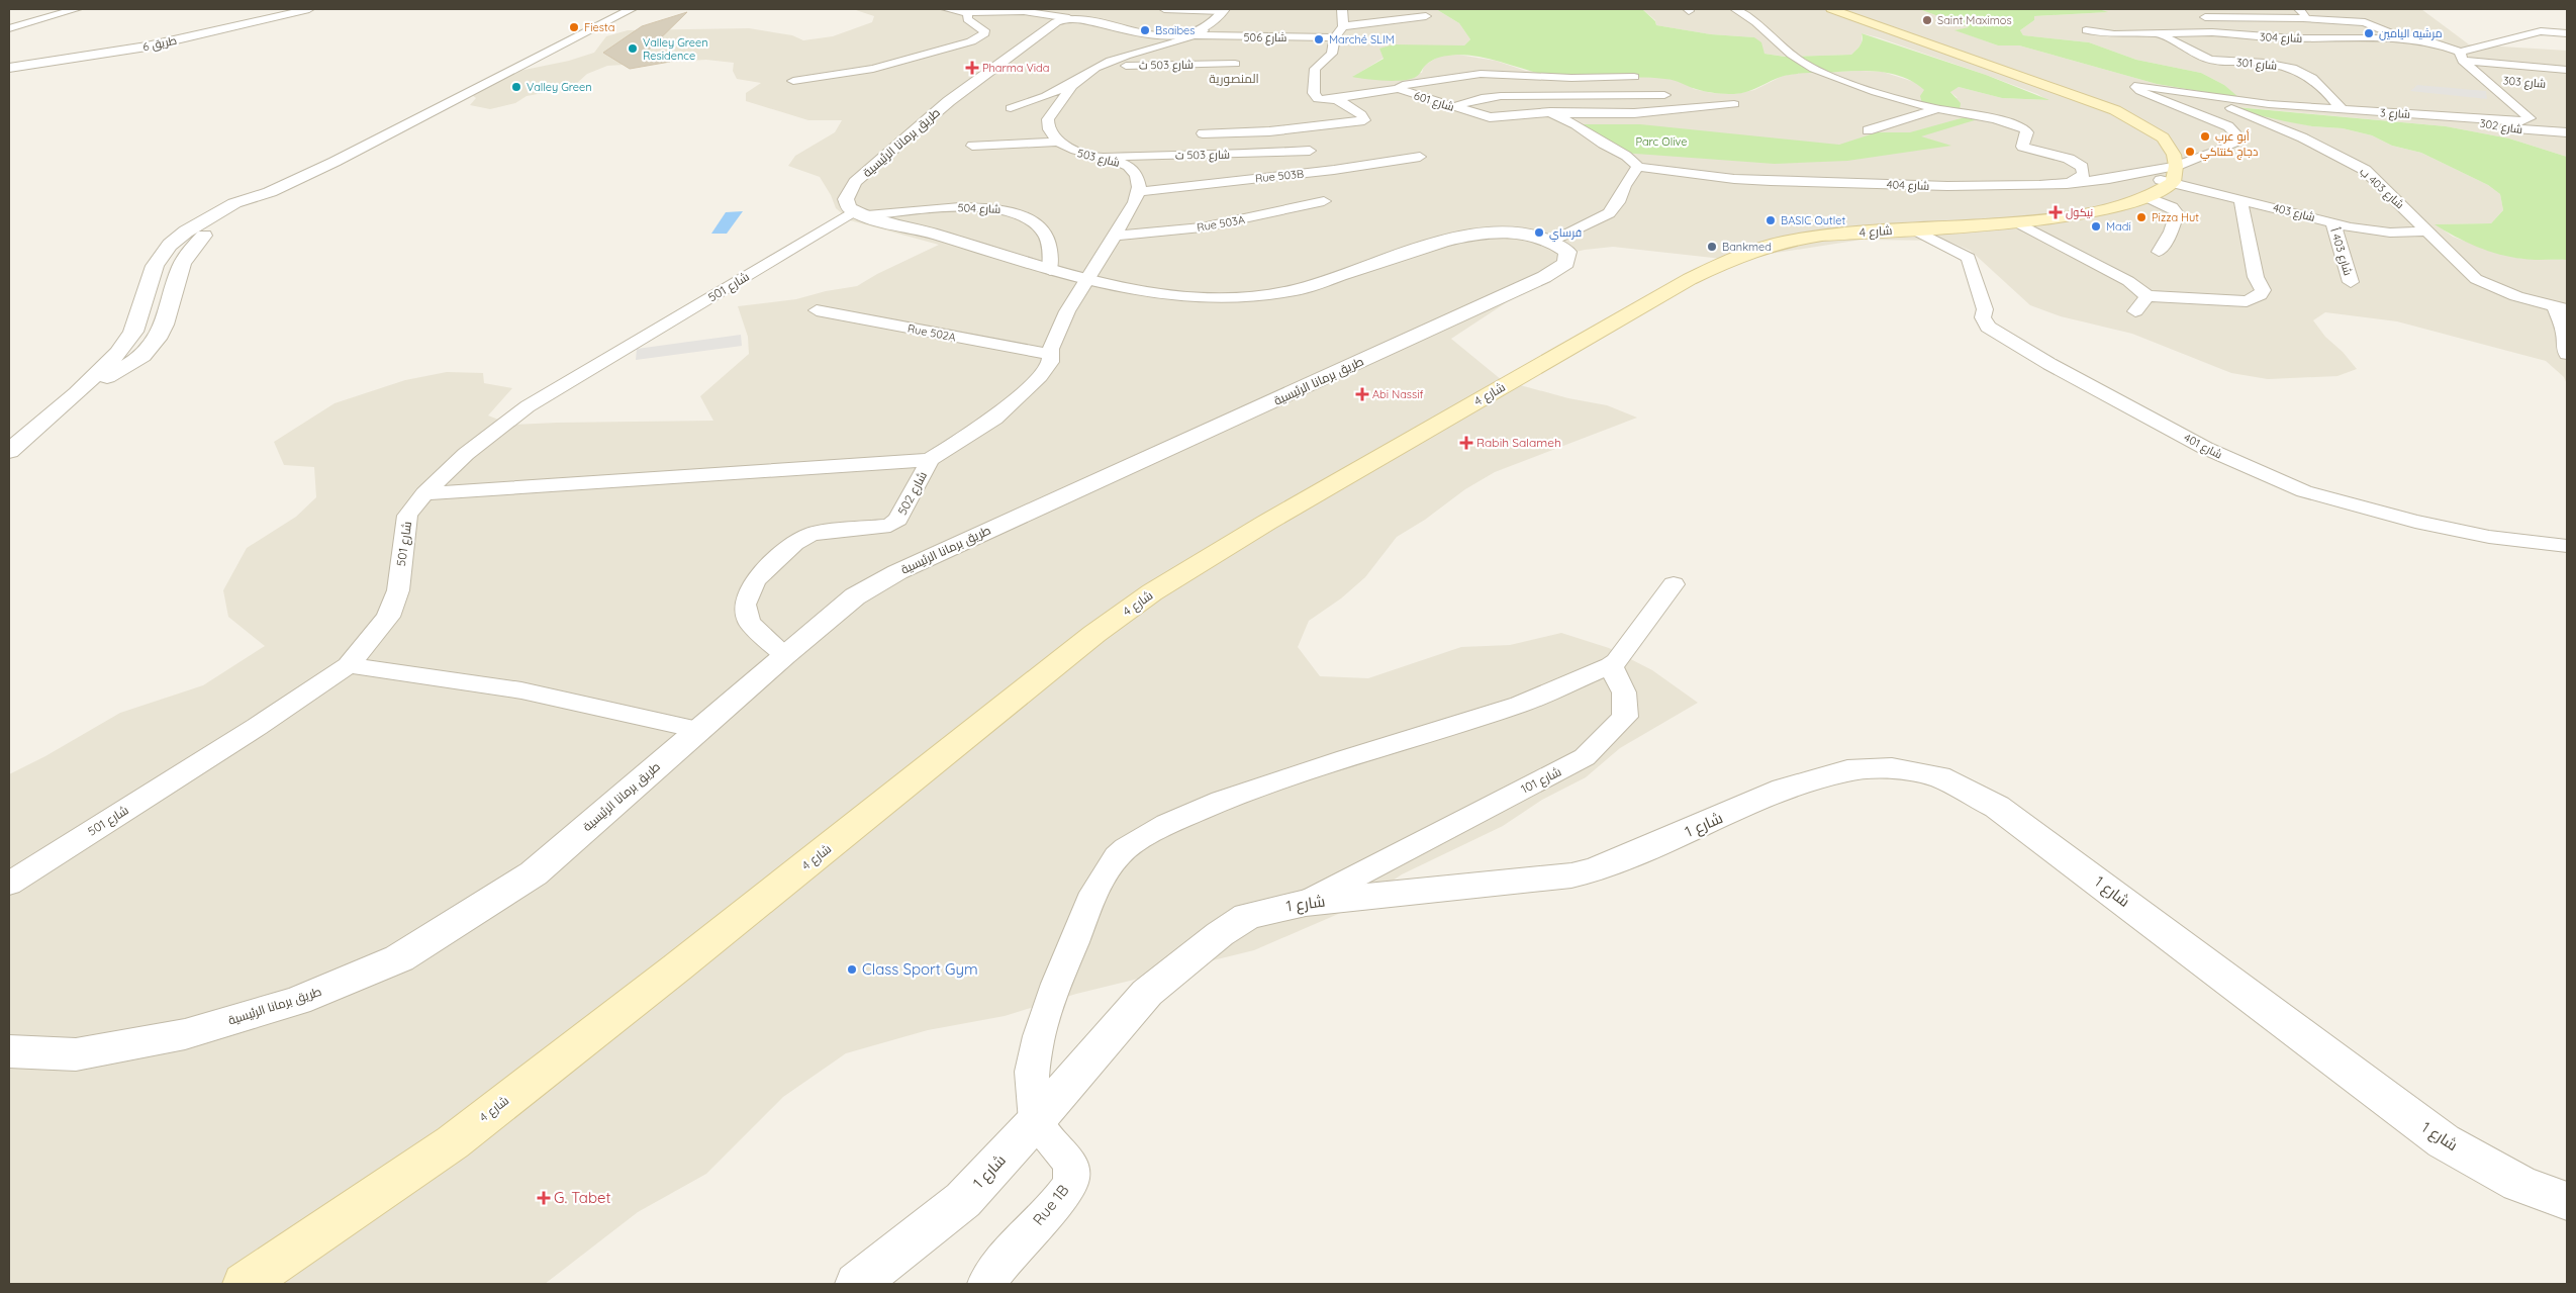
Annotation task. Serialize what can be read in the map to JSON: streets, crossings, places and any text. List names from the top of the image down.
{
  "streets": {
    "main road": ["شارع 4"],
    "street": [
      "شارع 506",
      "شارع 304",
      "طريق 6",
      "شارع 301",
      "شارع 503 ث",
      "شارع 303",
      "شارع 601",
      "شارع 3",
      "شارع 302",
      "طريق برمانا الرئيسية",
      "شارع 503 ت",
      "شارع 503",
      "Rue 503B",
      "شارع 404",
      "شارع 403 ب",
      "شارع 504",
      "شارع 403",
      "Rue 503A",
      "شارع 403 أ",
      "شارع 501",
      "Rue 502A",
      "شارع 401",
      "شارع 502",
      "شارع 101",
      "شارع 1",
      "Rue 1B"
    ]
  },
  "crossings": [
    ["شارع 506", "شارع 601"],
    ["شارع 304", "شارع 301"],
    ["شارع 301", "شارع 3"],
    ["شارع 601", "شارع 404"],
    ["شارع 3", "شارع 302"],
    ["شارع 3", "شارع 404"],
    ["شارع 3", "شارع 403 ب"],
    ["شارع 3", "شارع 403"],
    ["شارع 3", "شارع 4"],
    ["طريق برمانا الرئيسية", "شارع 504"],
    ["طريق برمانا الرئيسية", "شارع 501"],
    ["طريق برمانا الرئيسية", "شارع 502"],
    ["شارع 503 ت", "شارع 503"],
    ["شارع 503", "Rue 503B"],
    ["شارع 404", "شارع 403"],
    ["شارع 404", "شارع 4"],
    ["شارع 403 ب", "شارع 403"],
    ["شارع 504", "شارع 501"],
    ["شارع 403", "شارع 4"],
    ["شارع 403", "شارع 403 أ"],
    ["شارع 4", "شارع 401"],
    ["Rue 502A", "شارع 502"],
    ["شارع 101", "شارع 1"],
    ["شارع 1", "Rue 1B"]
  ],
  "districts": ["المنصورية"],
  "parks": ["Parc Olive"],
  "places": {
    "other": [
      "Saint Maximos",
      "Fiesta",
      "Bsaibes",
      "مرشيه اليامين",
      "Marché SLIM",
      "Valley Green Residence",
      "Valley Green",
      "أبو عرب",
      "دجاج كنتاكي",
      "Pizza Hut",
      "BASIC Outlet",
      "Madi",
      "فرساي",
      "Bankmed",
      "Class Sport Gym"
    ],
    "health": [
      "Pharma Vida",
      "نيكول",
      "Abi Nassif",
      "Rabih Salameh",
      "G. Tabet"
    ]
  }
}
